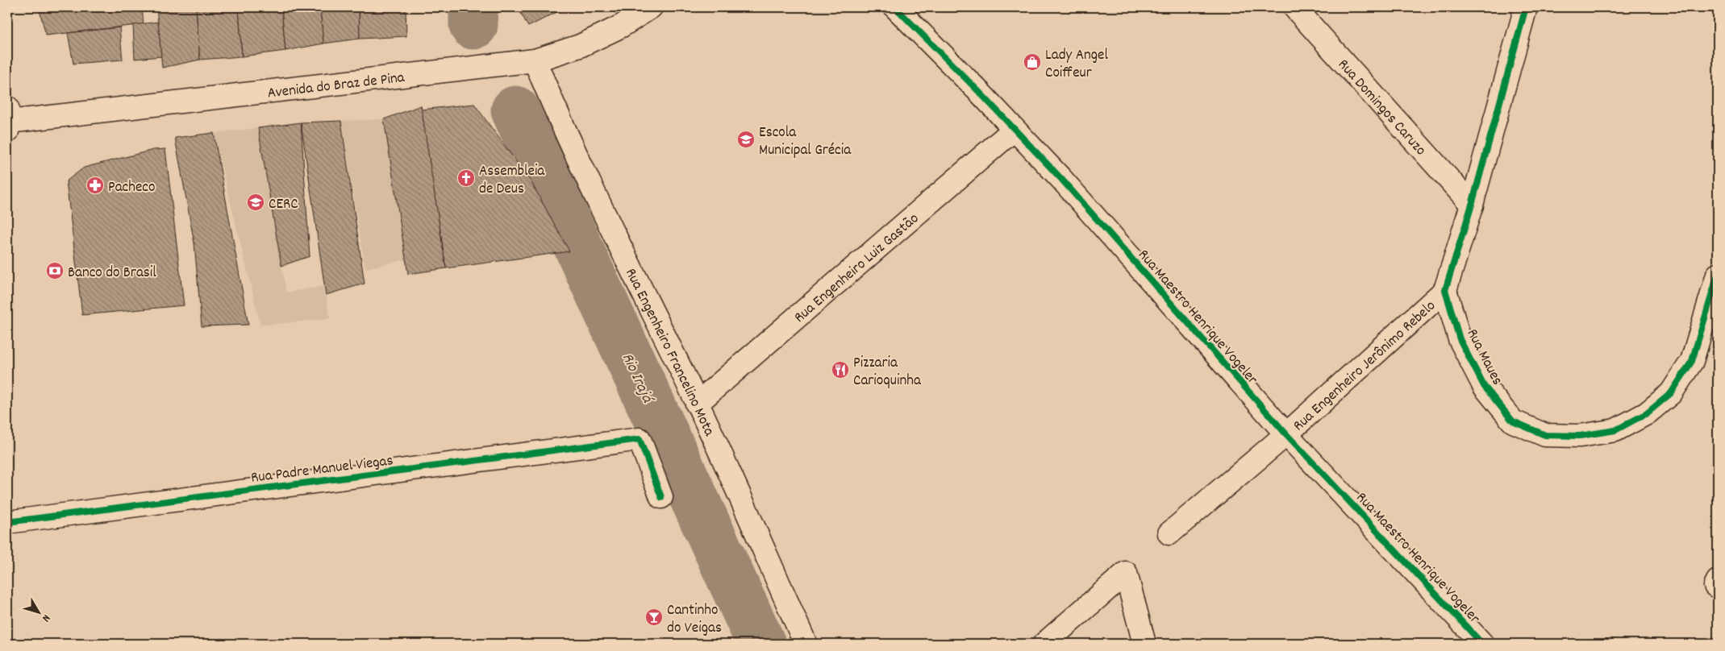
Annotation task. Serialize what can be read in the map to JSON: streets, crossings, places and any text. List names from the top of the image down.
{
  "streets": {
    "street": [
      "Avenida do Braz de Pina",
      "Rua Domingos Caruzo",
      "Rua Engenheiro Luiz Gastão",
      "Rua Maestro Henrique Vogeler",
      "Rua Engenheiro Francelino Mota",
      "Rua Maues",
      "Rua Engenheiro Jerônimo Rebelo",
      "Rua Padre Manuel Viegas"
    ]
  },
  "crossings": [
    ["Avenida do Braz de Pina", "Rua Engenheiro Francelino Mota"],
    ["Rua Engenheiro Luiz Gastão", "Rua Maestro Henrique Vogeler"],
    ["Rua Engenheiro Luiz Gastão", "Rua Engenheiro Francelino Mota"],
    ["Rua Maestro Henrique Vogeler", "Rua Engenheiro Jerônimo Rebelo"],
    ["Rua Maues", "Rua Engenheiro Jerônimo Rebelo"]
  ],
  "water": ["Rio Irajá"],
  "places": {
    "shop": ["Lady Angel Coiffeur"],
    "school or university": ["Escola Municipal Grécia", "CERC"],
    "church": ["Assembleia de Deus"],
    "pharmacy": ["Pacheco"],
    "bank": ["Banco do Brasil"],
    "restaurant": ["Pizzaria Carioquinha"],
    "bar": ["Cantinho do Veigas"]
  },
  "north": "bottom right"
}
